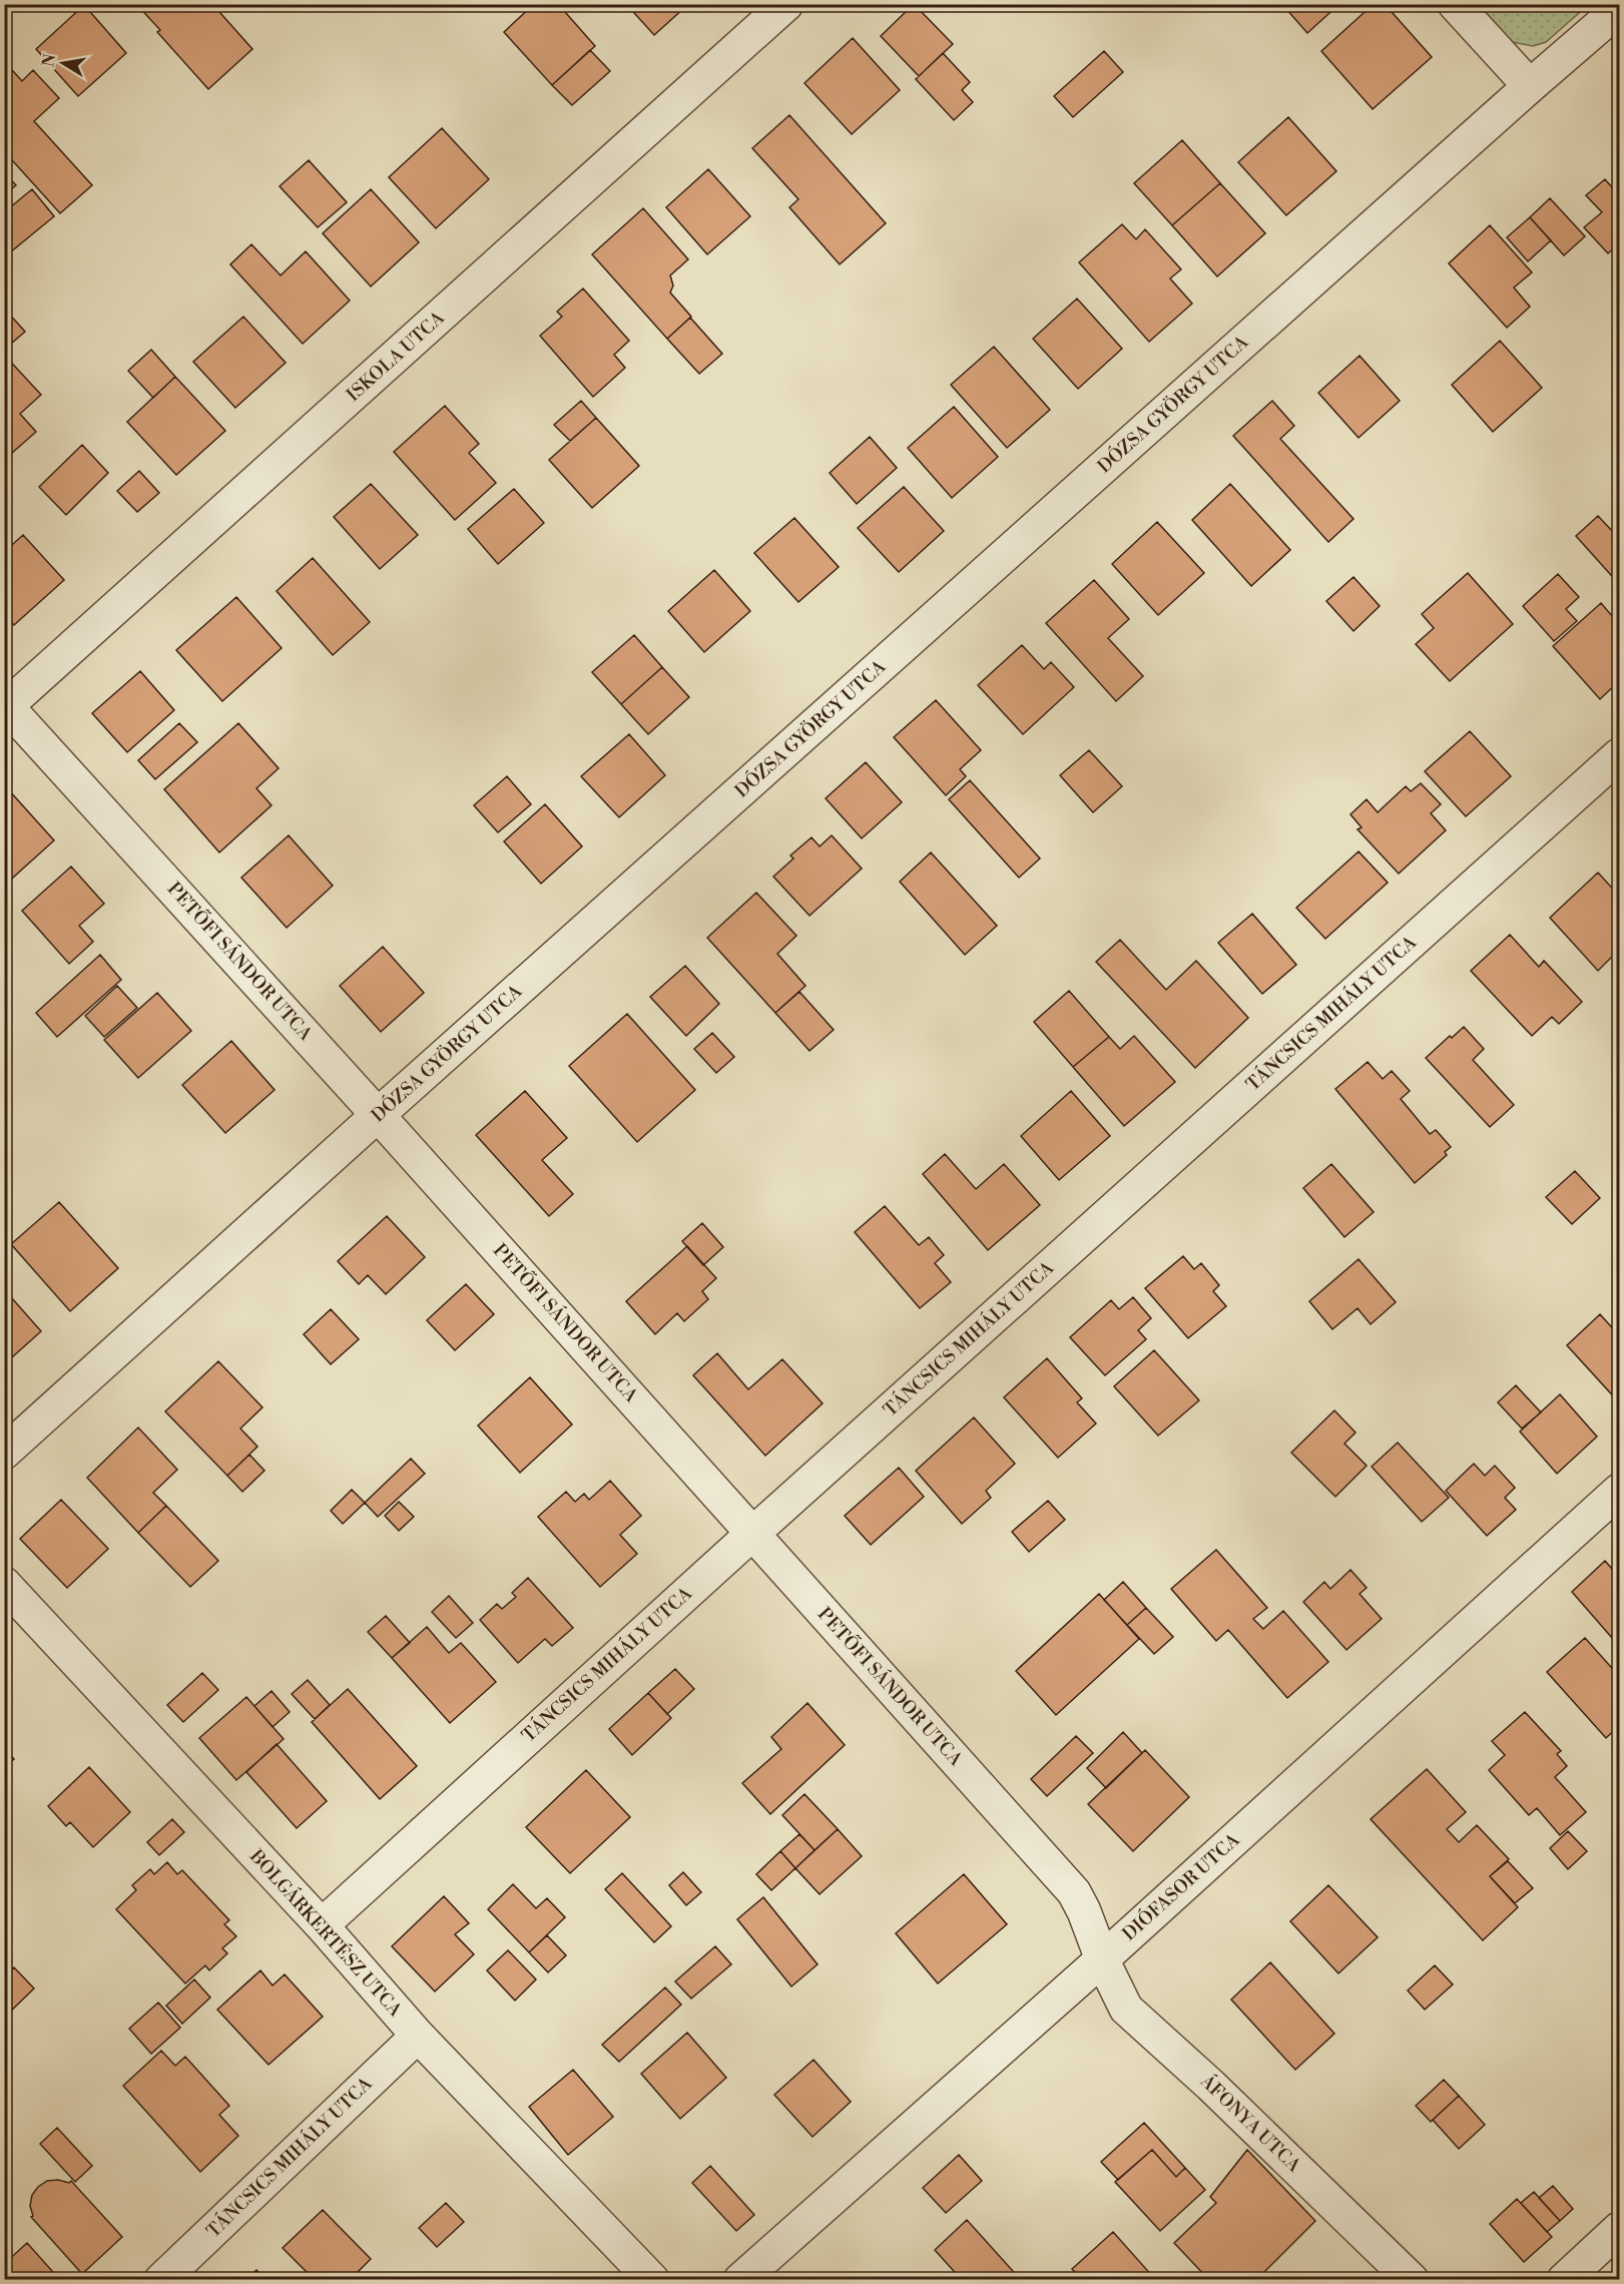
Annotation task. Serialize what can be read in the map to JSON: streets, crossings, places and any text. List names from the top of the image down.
{
  "streets": {
    "street": [
      "ISKOLA UTCA",
      "DÓZSA GYÖRGY UTCA",
      "PETŐFI SÁNDOR UTCA",
      "TÁNCSICS MIHÁLY UTCA",
      "DIÓFASOR UTCA",
      "BOLGÁRKERTÉSZ UTCA",
      "ÁFONYA UTCA"
    ]
  },
  "crossings": [
    ["ISKOLA UTCA", "PETŐFI SÁNDOR UTCA"],
    ["DÓZSA GYÖRGY UTCA", "PETŐFI SÁNDOR UTCA"],
    ["PETŐFI SÁNDOR UTCA", "TÁNCSICS MIHÁLY UTCA"],
    ["PETŐFI SÁNDOR UTCA", "DIÓFASOR UTCA"],
    ["PETŐFI SÁNDOR UTCA", "ÁFONYA UTCA"],
    ["TÁNCSICS MIHÁLY UTCA", "BOLGÁRKERTÉSZ UTCA"],
    ["DIÓFASOR UTCA", "ÁFONYA UTCA"]
  ],
  "north": "left"
}
